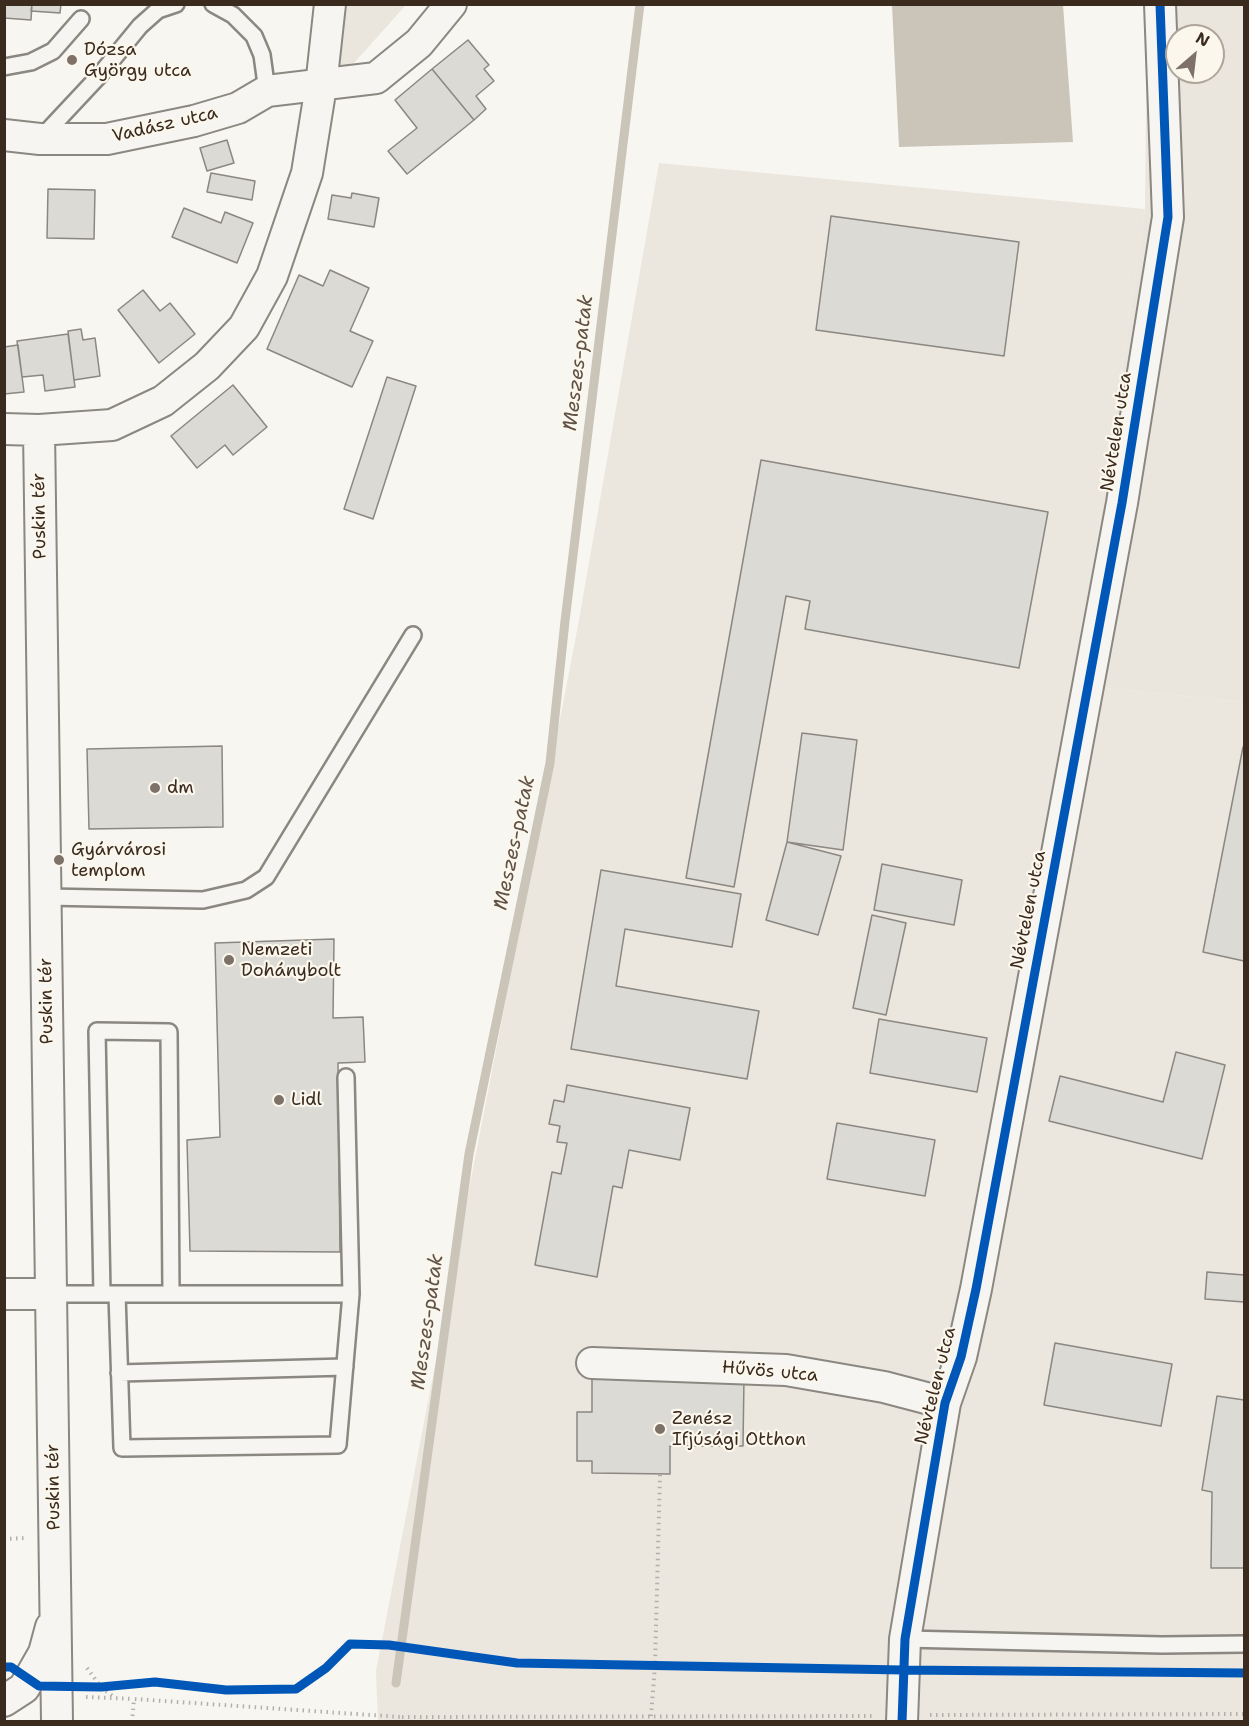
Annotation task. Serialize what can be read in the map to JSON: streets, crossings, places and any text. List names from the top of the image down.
{
  "streets": {
    "street": [
      "Vadász utca",
      "Névtelen utca",
      "Puskin tér",
      "Hűvös utca"
    ]
  },
  "crossings": [
    ["Névtelen utca", "Hűvös utca"]
  ],
  "water": ["Meszes-patak"],
  "places": [
    "Dózsa György utca",
    "dm",
    "Gyárvárosi templom",
    "Nemzeti Dohánybolt",
    "Lidl",
    "Zenész Ifjúsági Otthon"
  ],
  "north": "top right"
}
